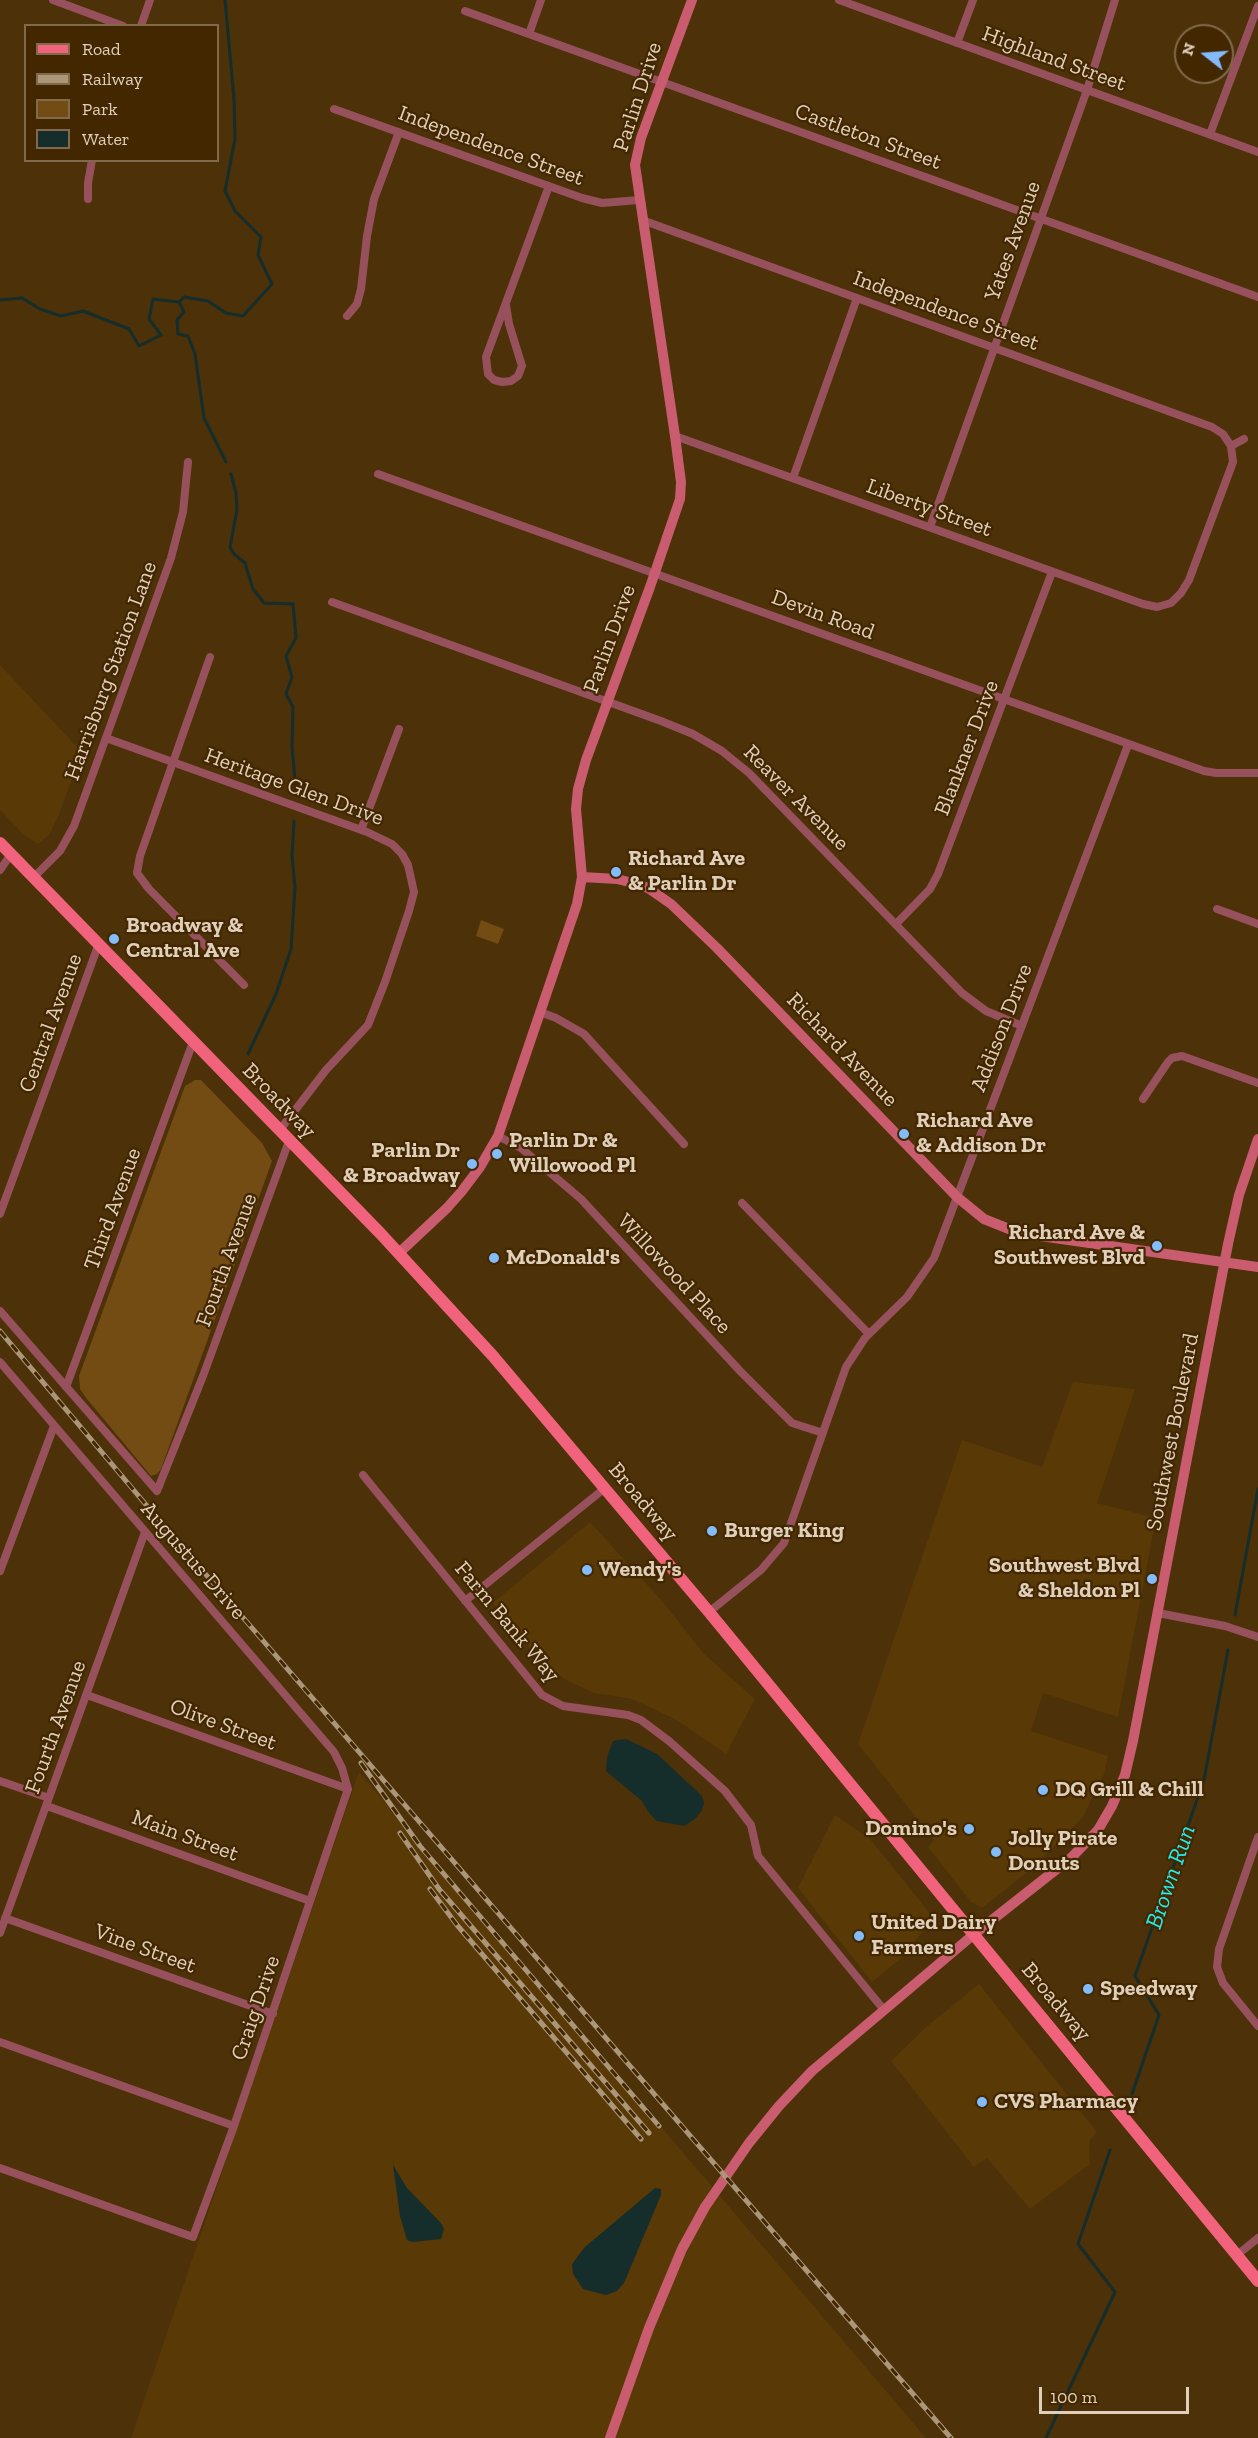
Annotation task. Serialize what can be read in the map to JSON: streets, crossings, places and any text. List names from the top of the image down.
{
  "streets": {
    "main road": ["Broadway"],
    "street": [
      "Highland Street",
      "Parlin Drive",
      "Castleton Street",
      "Independence Street",
      "Yates Avenue",
      "Liberty Street",
      "Devin Road",
      "Harrisburg Station Lane",
      "Blankner Drive",
      "Heritage Glen Drive",
      "Reaver Avenue",
      "Central Avenue",
      "Addison Drive",
      "Richard Avenue",
      "Third Avenue",
      "Fourth Avenue",
      "Willowood Place",
      "Southwest Boulevard",
      "Augustus Drive",
      "Farm Bank Way",
      "Olive Street",
      "Main Street",
      "Vine Street",
      "Craig Drive"
    ]
  },
  "crossings": [
    ["Highland Street", "Yates Avenue"],
    ["Parlin Drive", "Castleton Street"],
    ["Parlin Drive", "Independence Street"],
    ["Parlin Drive", "Liberty Street"],
    ["Parlin Drive", "Devin Road"],
    ["Parlin Drive", "Reaver Avenue"],
    ["Parlin Drive", "Richard Avenue"],
    ["Parlin Drive", "Broadway"],
    ["Parlin Drive", "Willowood Place"],
    ["Castleton Street", "Yates Avenue"],
    ["Independence Street", "Yates Avenue"],
    ["Independence Street", "Liberty Street"],
    ["Yates Avenue", "Liberty Street"],
    ["Liberty Street", "Blankner Drive"],
    ["Devin Road", "Blankner Drive"],
    ["Devin Road", "Addison Drive"],
    ["Harrisburg Station Lane", "Heritage Glen Drive"],
    ["Harrisburg Station Lane", "Broadway"],
    ["Blankner Drive", "Reaver Avenue"],
    ["Heritage Glen Drive", "Broadway"],
    ["Reaver Avenue", "Addison Drive"],
    ["Central Avenue", "Broadway"],
    ["Addison Drive", "Richard Avenue"],
    ["Addison Drive", "Broadway"],
    ["Addison Drive", "Willowood Place"],
    ["Richard Avenue", "Southwest Boulevard"],
    ["Broadway", "Third Avenue"],
    ["Broadway", "Fourth Avenue"],
    ["Broadway", "Southwest Boulevard"],
    ["Third Avenue", "Fourth Avenue"],
    ["Fourth Avenue", "Augustus Drive"],
    ["Fourth Avenue", "Olive Street"],
    ["Fourth Avenue", "Main Street"],
    ["Fourth Avenue", "Vine Street"],
    ["Southwest Boulevard", "Farm Bank Way"],
    ["Augustus Drive", "Olive Street"],
    ["Augustus Drive", "Craig Drive"],
    ["Olive Street", "Craig Drive"],
    ["Main Street", "Craig Drive"],
    ["Vine Street", "Craig Drive"]
  ],
  "water": ["Brown Run"],
  "places": [
    "Richard Ave & Parlin Dr",
    "Broadway & Central Ave",
    "Richard Ave & Addison Dr",
    "Parlin Dr & Willowood Pl",
    "Parlin Dr & Broadway",
    "Richard Ave & Southwest Blvd",
    "McDonald's",
    "Burger King",
    "Wendy's",
    "Southwest Blvd & Sheldon Pl",
    "DQ Grill & Chill",
    "Domino's",
    "Jolly Pirate Donuts",
    "United Dairy Farmers",
    "Speedway",
    "CVS Pharmacy"
  ],
  "legend": [
    "Road",
    "Railway",
    "Park",
    "Water"
  ],
  "scale_bar": "100 m",
  "north": "left"
}
